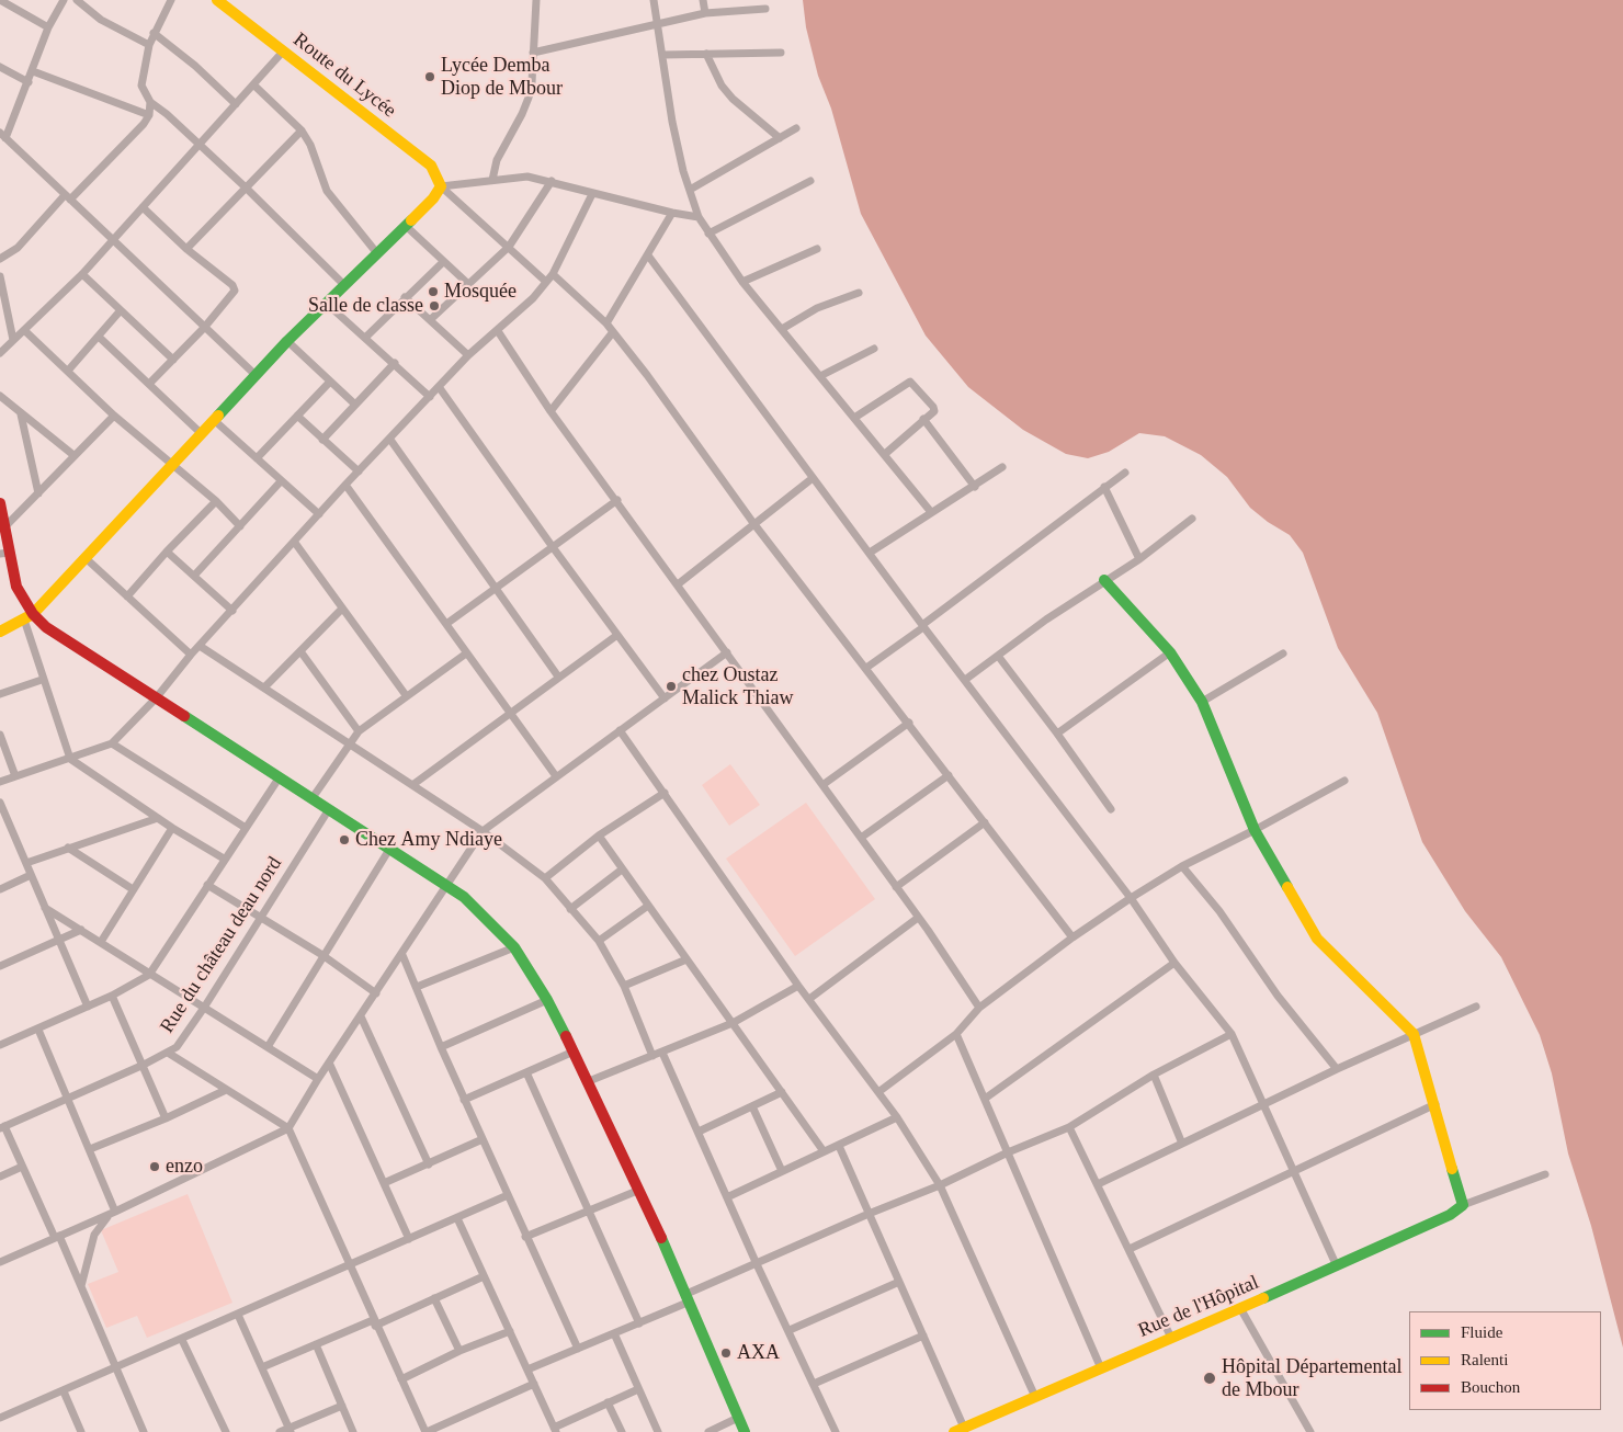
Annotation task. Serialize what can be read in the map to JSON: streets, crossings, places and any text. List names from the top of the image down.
{
  "streets": {
    "main road": ["Route du Lycée", "Rue de l'Hôpital"],
    "street": ["Rue du château deau nord"]
  },
  "places": [
    "Lycée Demba Diop de Mbour",
    "Mosquée",
    "Salle de classe",
    "chez Oustaz Malick Thiaw",
    "Chez Amy Ndiaye",
    "enzo",
    "AXA",
    "Hôpital Départemental de Mbour"
  ],
  "legend": ["Fluide", "Ralenti", "Bouchon"]
}
